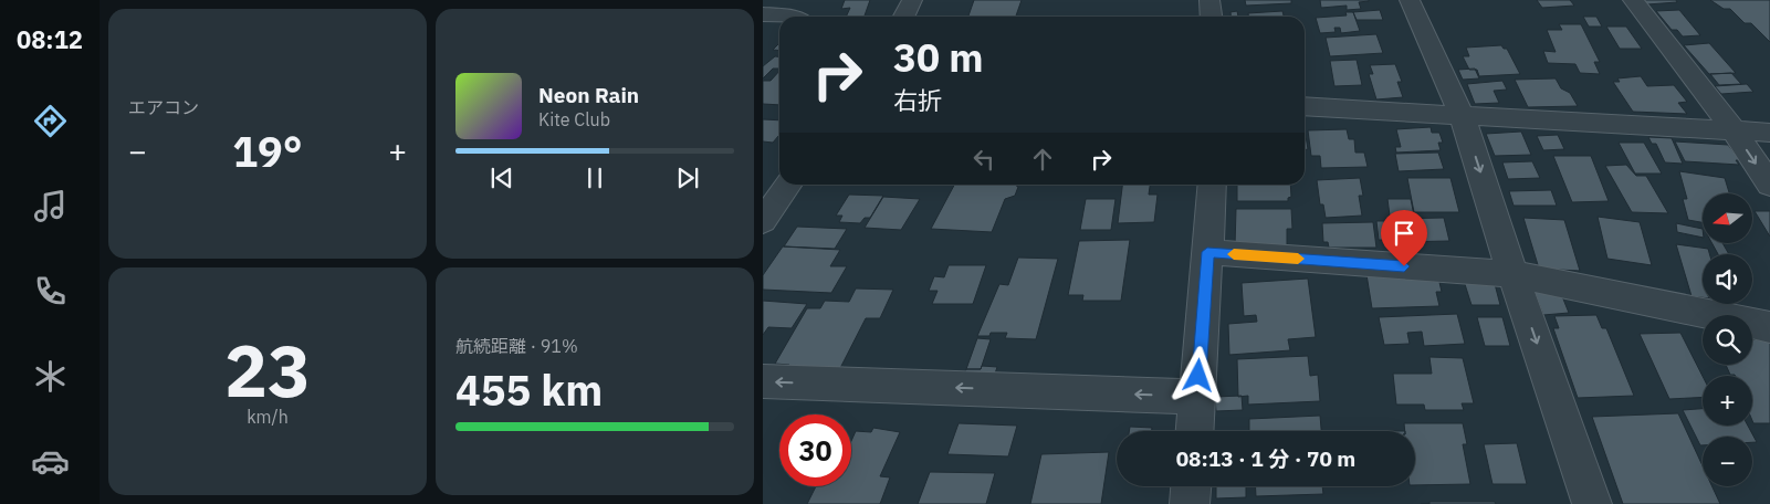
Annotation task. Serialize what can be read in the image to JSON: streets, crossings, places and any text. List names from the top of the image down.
{
  "north": "left",
  "page": {
    "tabs": "08:12",
    "tile": [
      "エアコン",
      ["23", "km/h"],
      ["航続距離 · 91%", "455 km"]
    ],
    "turn": ["30 m", "右折"],
    "song": ["Neon Rain", "Kite Club"],
    "heat": ["−", "19°", "+"],
    "map_buttons": ["+", "−"],
    "limit": "30",
    "trip": "08:13 · 1 分 · 70 m"
  }
}
